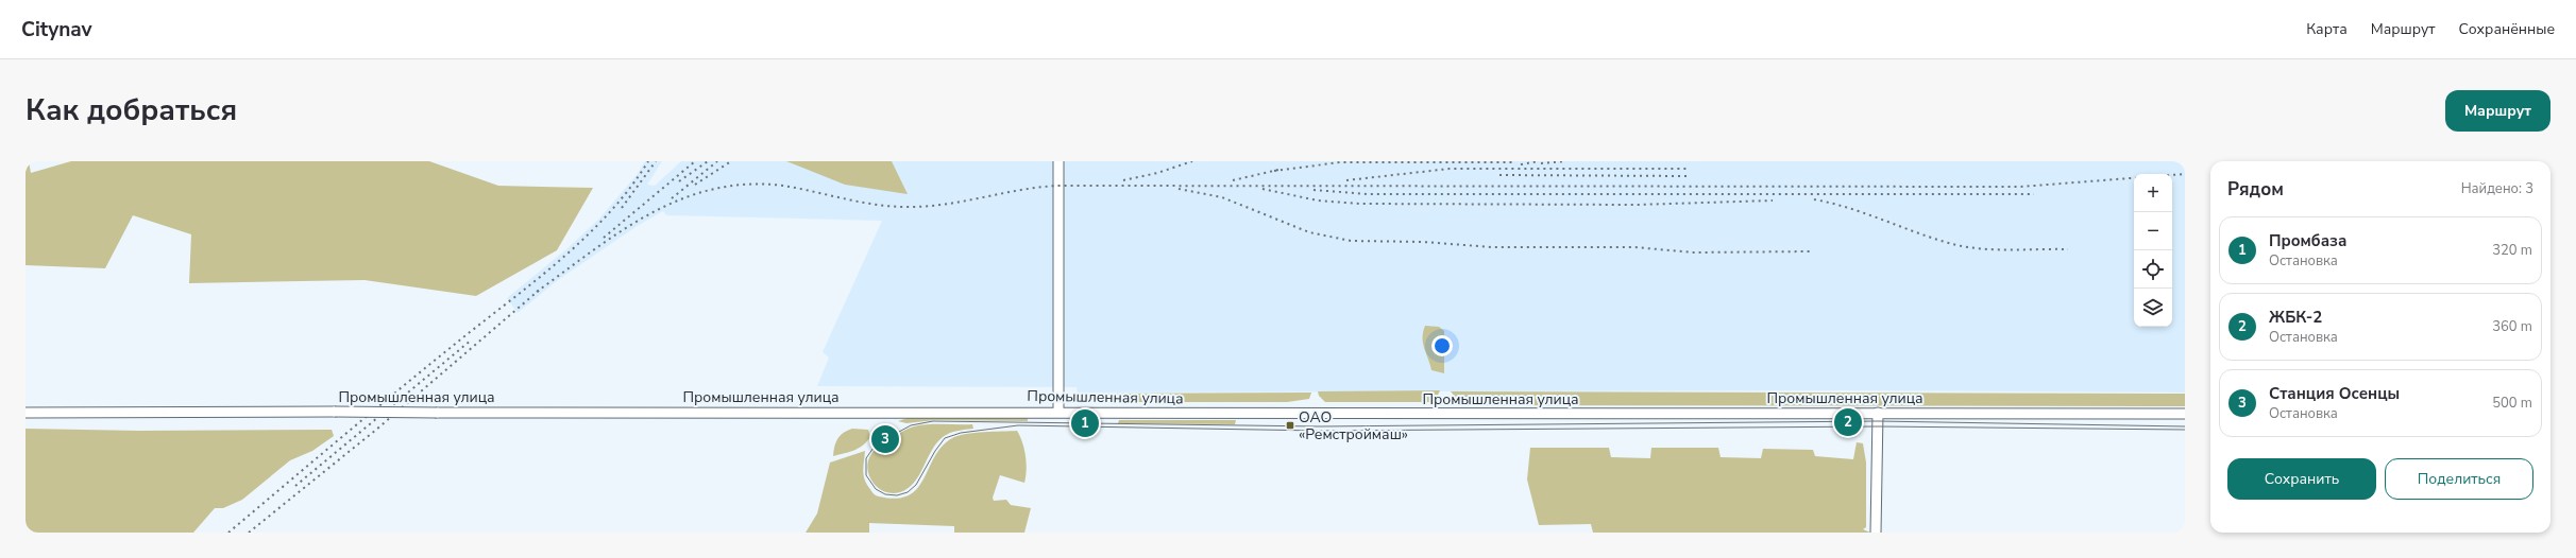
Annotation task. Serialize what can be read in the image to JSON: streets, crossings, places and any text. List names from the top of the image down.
{
  "streets": {
    "street": ["Промышленная улица"]
  },
  "places": {
    "transit": ["ОАО «Ремстроймаш»"]
  },
  "page": {
    "header": "Citynav",
    "nav": ["Карта", "Маршрут", "Сохранённые"],
    "title": "Как добраться",
    "buttons": [
      "Маршрут",
      ["Сохранить", "Поделиться"]
    ],
    "heading": ["Рядом", "Найдено: 3"],
    "map_buttons": ["+", "−"],
    "list": [
      {
        "mark": "1",
        "name": "Промбаза",
        "note": "Остановка",
        "value": "320 m"
      },
      {
        "mark": "2",
        "name": "ЖБК-2",
        "note": "Остановка",
        "value": "360 m"
      },
      {
        "mark": "3",
        "name": "Станция Осенцы",
        "note": "Остановка",
        "value": "500 m"
      }
    ],
    "pins": ["2", "1", "3"]
  }
}
